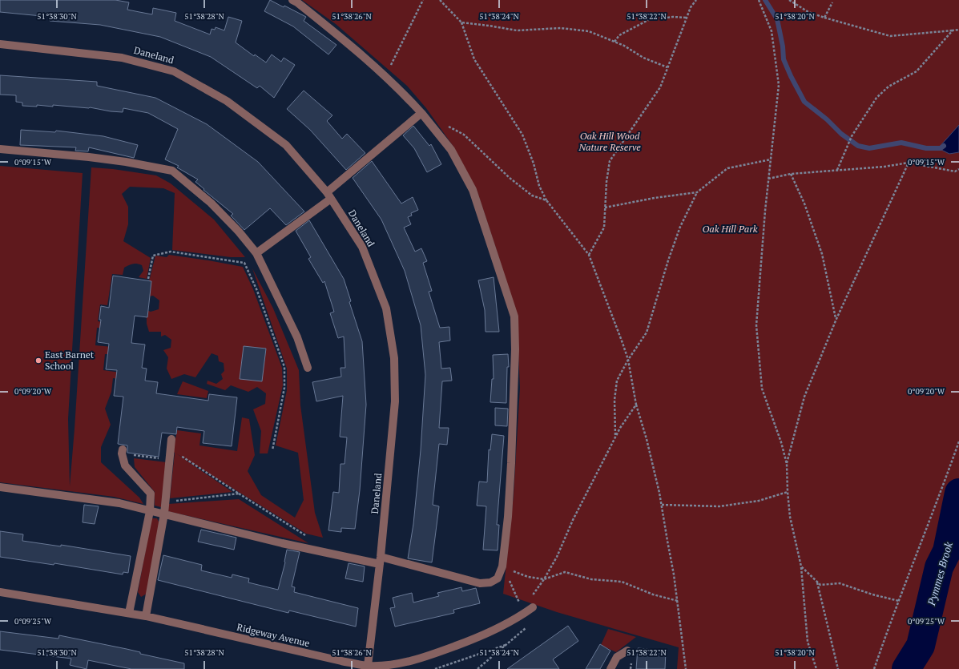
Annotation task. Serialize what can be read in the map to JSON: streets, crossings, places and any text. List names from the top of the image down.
{
  "streets": {
    "street": ["Daneland", "Ridgeway Avenue"]
  },
  "crossings": [
    ["Daneland", "Ridgeway Avenue"]
  ],
  "water": ["Pymmes Brook"],
  "parks": ["Oak Hill Wood Nature Reserve", "Oak Hill Park"],
  "places": ["East Barnet School"],
  "coordinates": [
    "51°38'30\"N",
    "51°38'28\"N",
    "51°38'26\"N",
    "51°38'24\"N",
    "51°38'22\"N",
    "51°38'20\"N",
    "0°09'15\"W",
    "0°09'20\"W",
    "0°09'25\"W"
  ]
}
